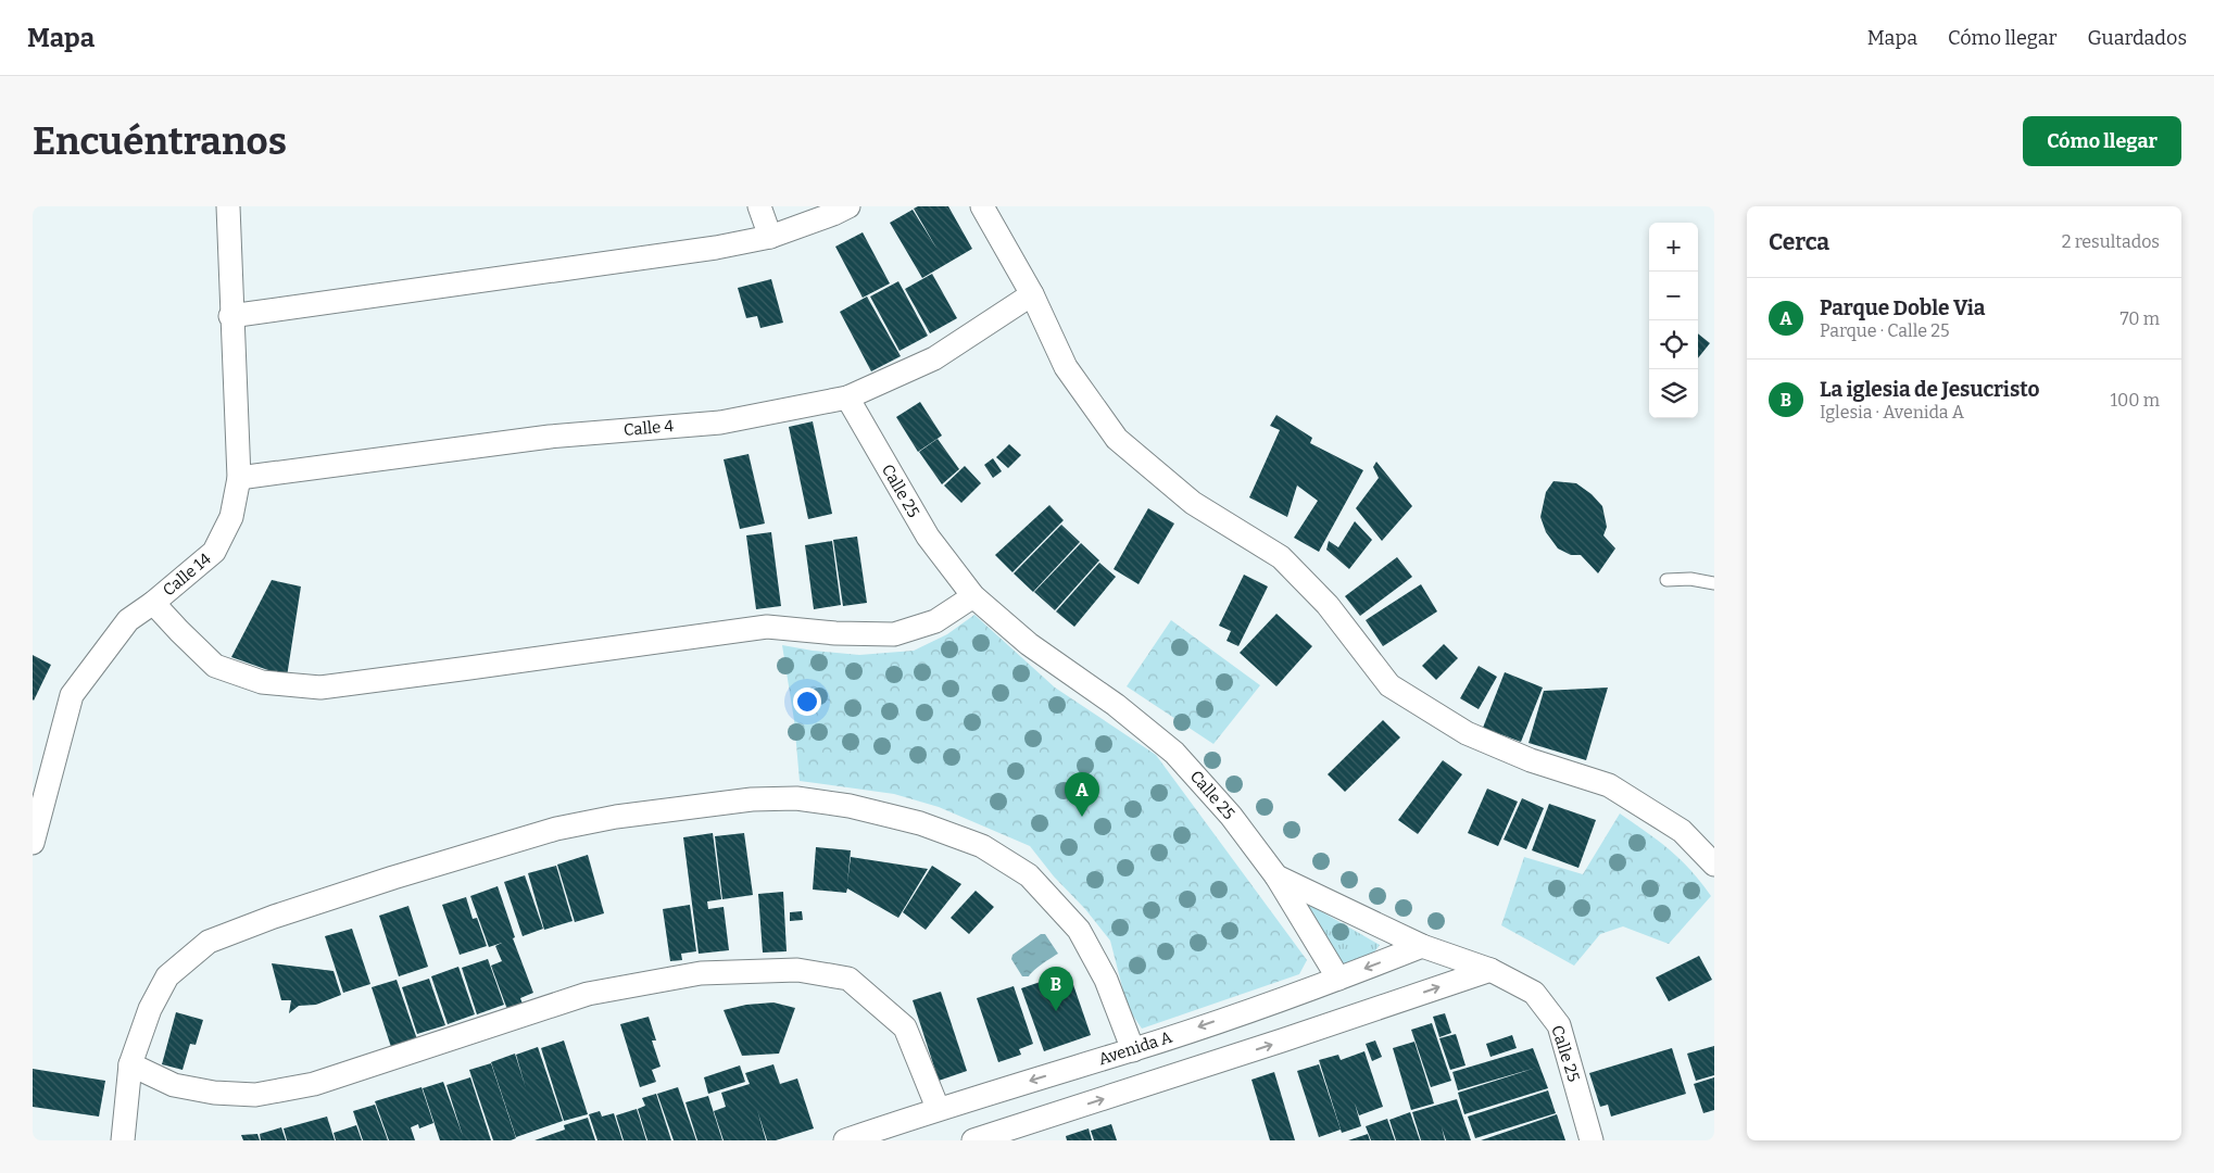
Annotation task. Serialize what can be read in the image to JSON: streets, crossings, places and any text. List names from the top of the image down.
{
  "streets": {
    "street": [
      "Calle 4",
      "Calle 25",
      "Calle 14",
      "Avenida A"
    ]
  },
  "crossings": [
    ["Calle 4", "Calle 25"],
    ["Calle 4", "Calle 14"],
    ["Calle 25", "Avenida A"]
  ],
  "page": {
    "header": "Mapa",
    "nav": ["Mapa", "Cómo llegar", "Guardados"],
    "buttons": "Cómo llegar",
    "title": "Encuéntranos",
    "heading": ["Cerca", "2 resultados"],
    "map_buttons": ["+", "−"],
    "list": [
      {
        "mark": "A",
        "name": "Parque Doble Via",
        "note": "Parque · Calle 25",
        "value": "70 m"
      },
      {
        "mark": "B",
        "name": "La iglesia de Jesucristo",
        "note": "Iglesia · Avenida A",
        "value": "100 m"
      }
    ],
    "pins": ["A", "B"]
  }
}
